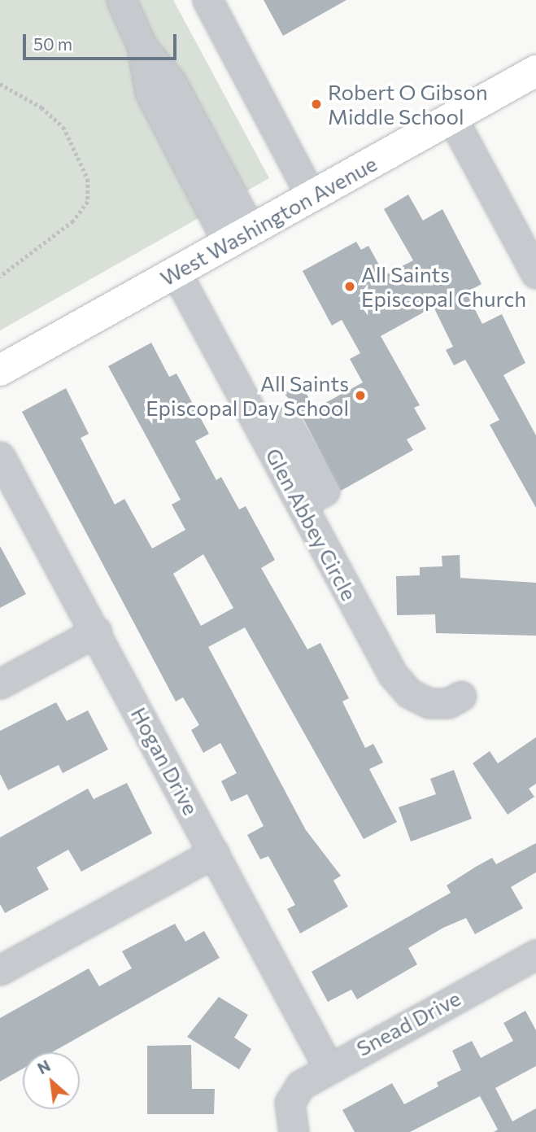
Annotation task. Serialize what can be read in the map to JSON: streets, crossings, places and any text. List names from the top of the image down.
{
  "streets": {
    "main road": ["West Washington Avenue"],
    "street": ["Glen Abbey Circle", "Hogan Drive", "Snead Drive"]
  },
  "crossings": [
    ["West Washington Avenue", "Glen Abbey Circle"],
    ["Hogan Drive", "Snead Drive"]
  ],
  "places": ["Robert O Gibson Middle School", "All Saints Episcopal Church", "All Saints Episcopal Day School"],
  "scale_bar": "50 m",
  "north": "top left"
}
